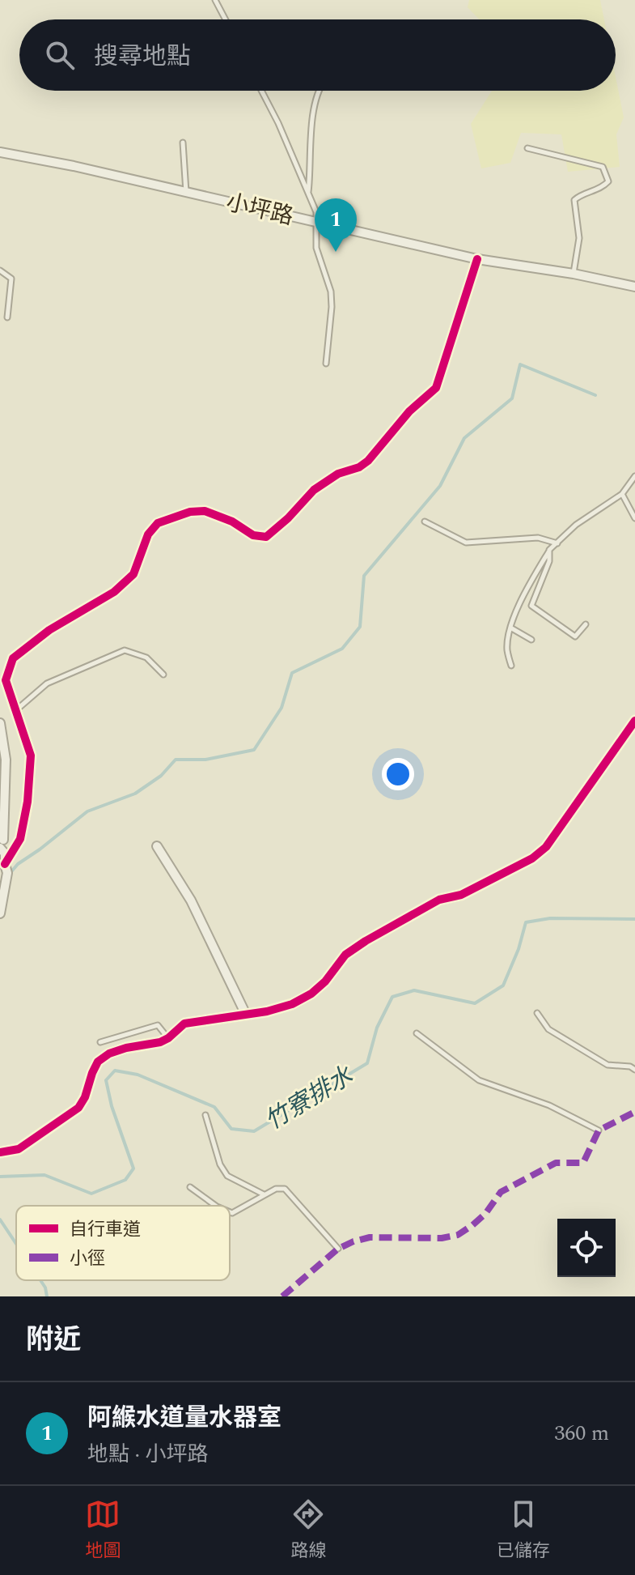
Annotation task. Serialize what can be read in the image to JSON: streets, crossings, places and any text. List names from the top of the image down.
{
  "streets": {
    "street": ["小坪路"]
  },
  "water": ["竹寮排水"],
  "legend": ["自行車道", "小徑"],
  "page": {
    "search": "搜尋地點",
    "pins": "1",
    "heading": "附近",
    "list": [
      {
        "mark": "1",
        "name": "阿緱水道量水器室",
        "note": "地點 · 小坪路",
        "value": "360 m"
      }
    ],
    "nav": ["地圖", "路線", "已儲存"]
  }
}
